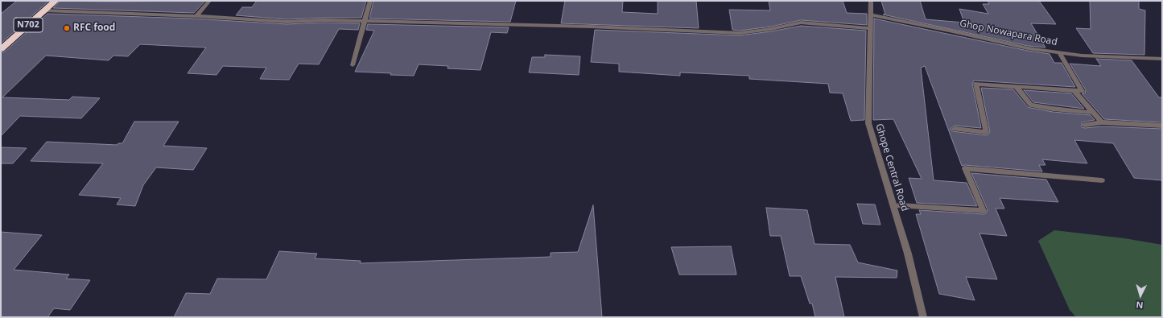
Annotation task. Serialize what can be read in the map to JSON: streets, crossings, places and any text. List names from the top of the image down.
{
  "streets": {
    "highway": ["N702"],
    "street": ["Ghop Nowapara Road", "Ghope Central Road"]
  },
  "crossings": [
    ["Ghop Nowapara Road", "Ghope Central Road"]
  ],
  "places": ["RFC food"],
  "north": "bottom"
}
